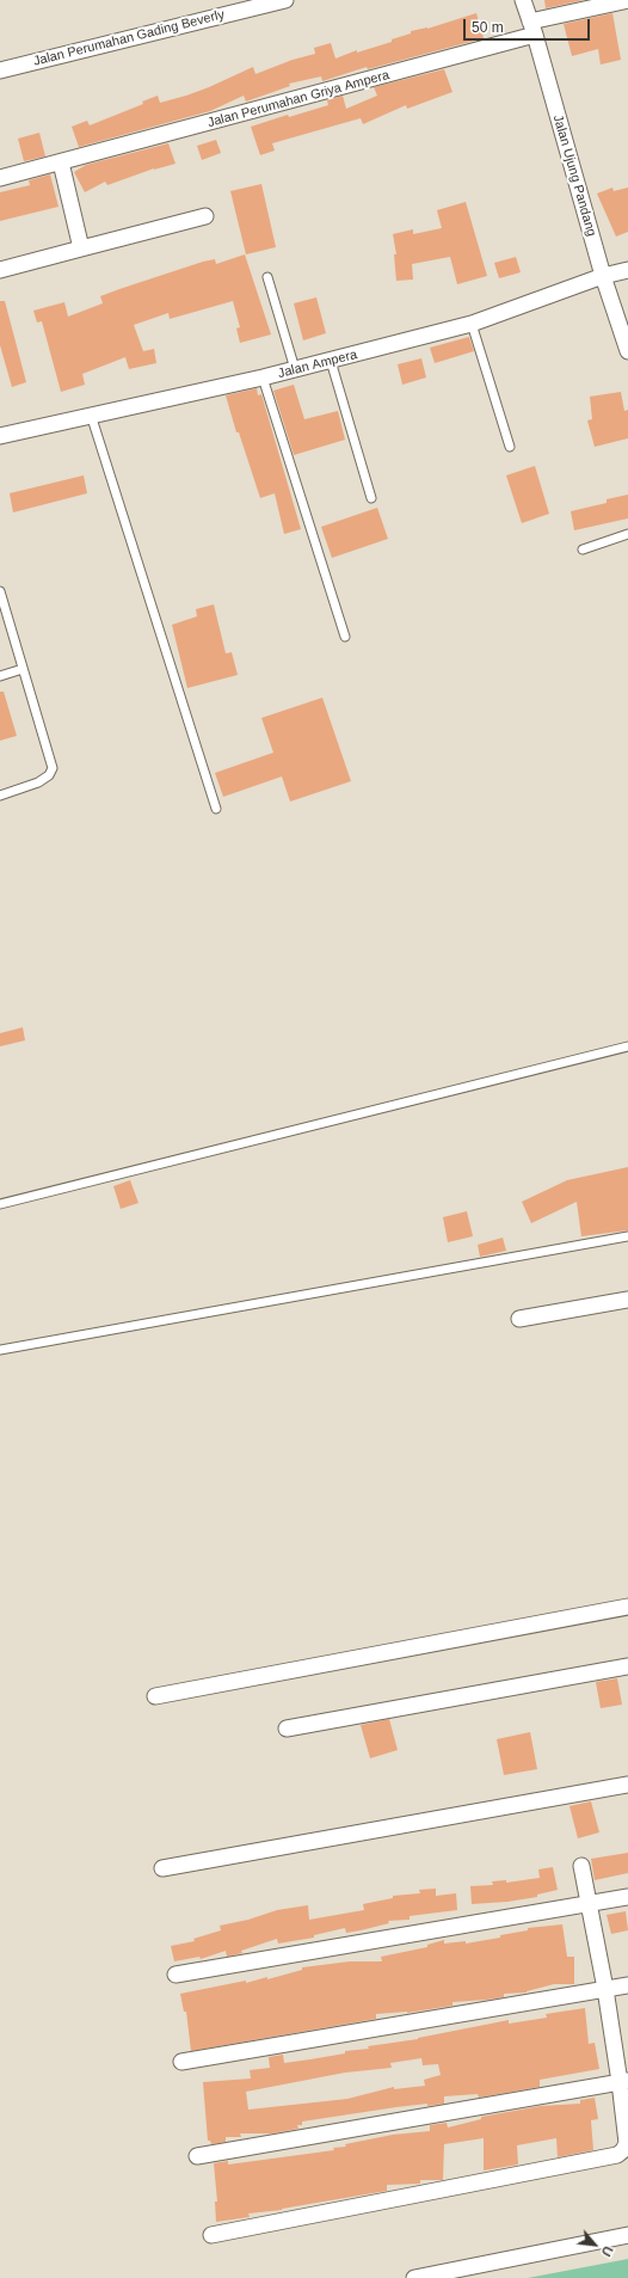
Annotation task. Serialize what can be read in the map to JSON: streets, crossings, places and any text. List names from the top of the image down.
{
  "streets": {
    "street": [
      "Jalan Perumahan Gading Beverly",
      "Jalan Perumahan Griya Ampera",
      "Jalan Ujung Pandang",
      "Jalan Ampera"
    ]
  },
  "crossings": [
    ["Jalan Perumahan Griya Ampera", "Jalan Ujung Pandang"],
    ["Jalan Ujung Pandang", "Jalan Ampera"]
  ],
  "scale_bar": "50 m",
  "north": "bottom right"
}
